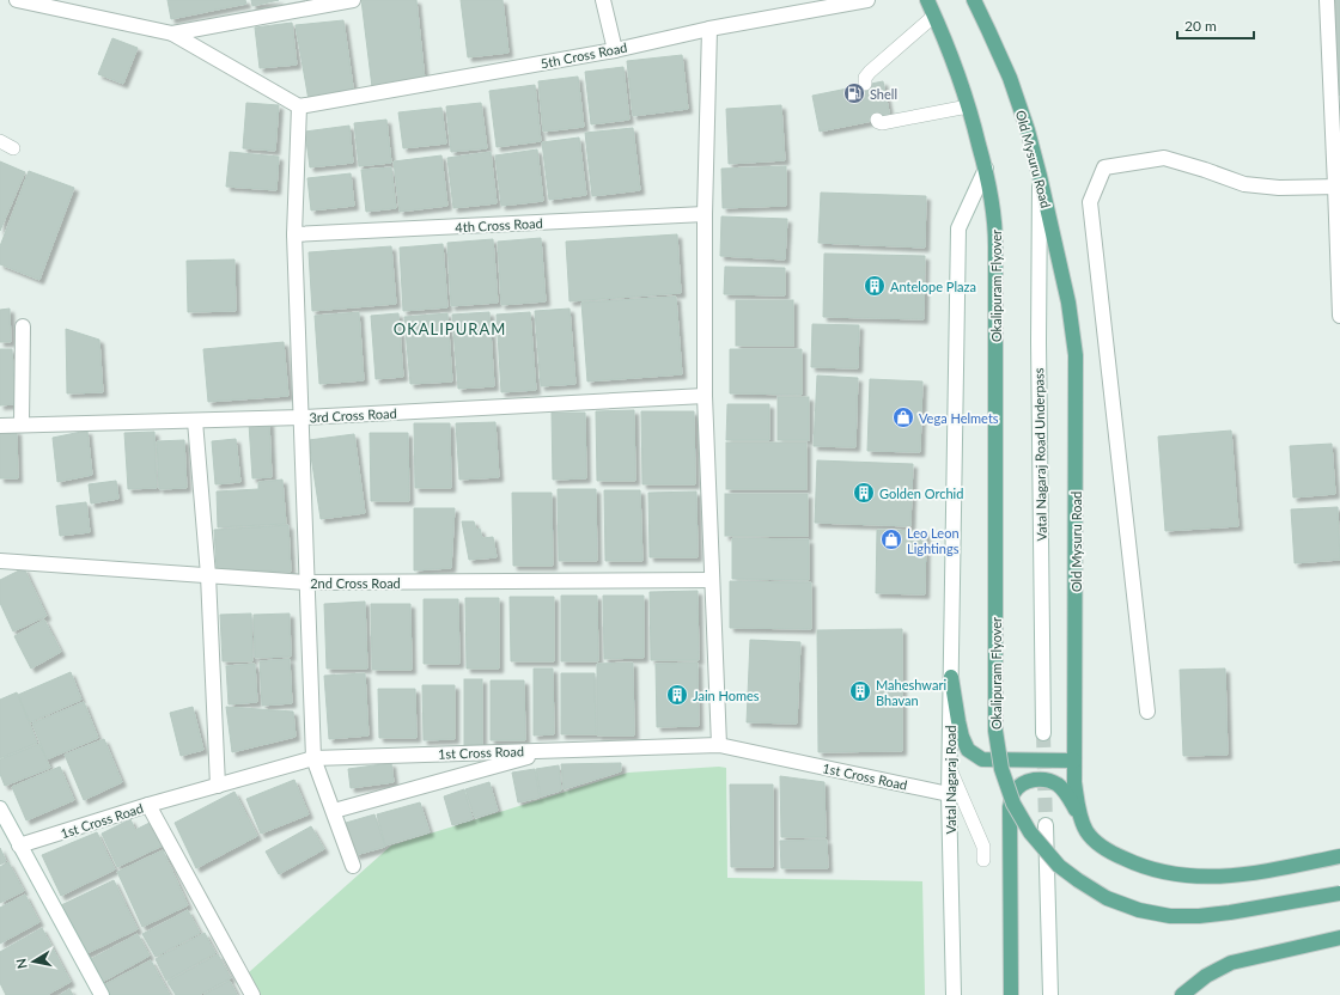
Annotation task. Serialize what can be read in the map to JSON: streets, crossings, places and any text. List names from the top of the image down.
{
  "streets": {
    "main road": ["Old Mysuru Road", "Okalipuram Flyover"],
    "street": [
      "5th Cross Road",
      "4th Cross Road",
      "3rd Cross Road",
      "Vatal Nagaraj Road Underpass",
      "2nd Cross Road",
      "1st Cross Road",
      "Vatal Nagaraj Road"
    ]
  },
  "crossings": [
    ["Old Mysuru Road", "Vatal Nagaraj Road Underpass"],
    ["Okalipuram Flyover", "Vatal Nagaraj Road"],
    ["1st Cross Road", "Vatal Nagaraj Road"]
  ],
  "districts": ["OKALIPURAM"],
  "places": {
    "fuel station": ["Shell"],
    "building": [
      "Antelope Plaza",
      "Golden Orchid",
      "Maheshwari Bhavan",
      "Jain Homes"
    ],
    "shop": ["Vega Helmets", "Leo Leon Lightings"]
  },
  "scale_bar": "20 m",
  "north": "left"
}
